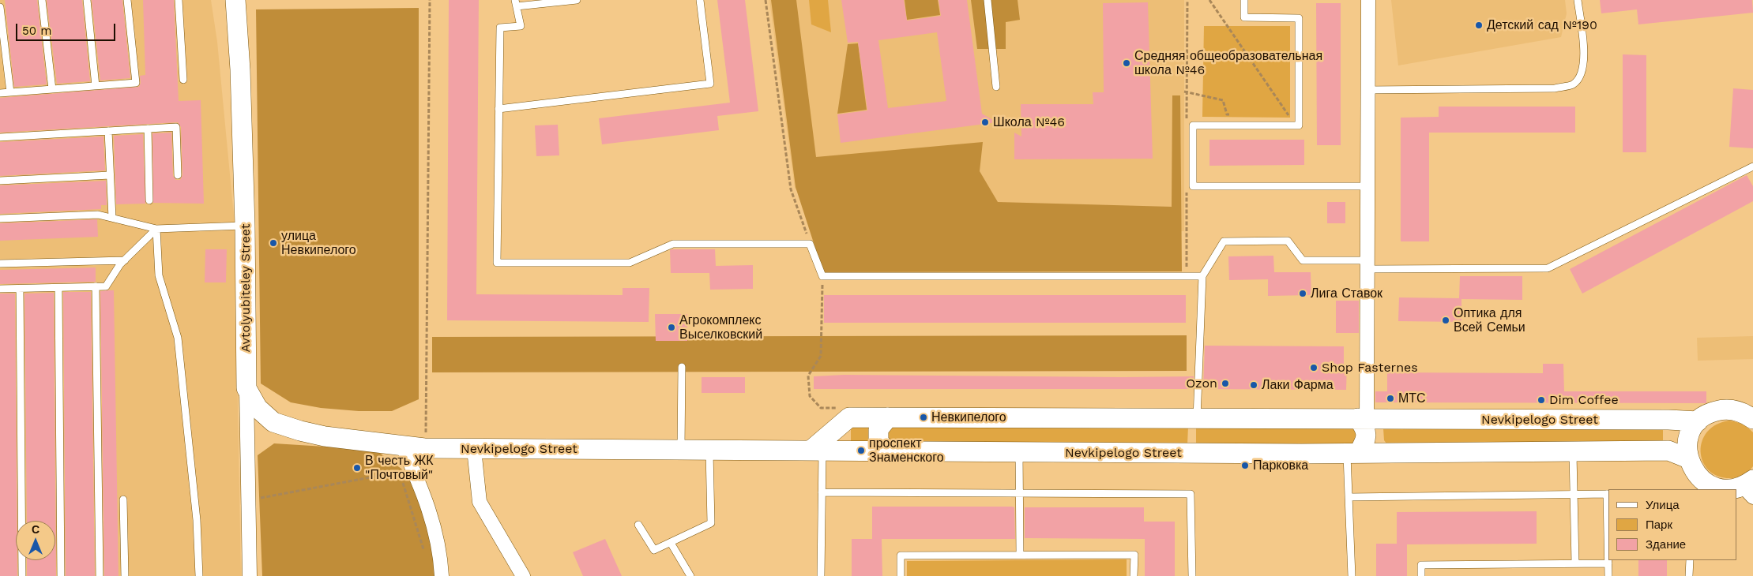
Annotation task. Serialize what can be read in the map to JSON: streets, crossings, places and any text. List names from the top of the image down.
{
  "streets": {
    "street": ["Avtolyubiteley Street", "Nevkipelogo Street"]
  },
  "crossings": [
    ["Avtolyubiteley Street", "Nevkipelogo Street"]
  ],
  "places": [
    "Детский сад №190",
    "Средняя общеобразовательная школа №46",
    "Школа №46",
    "улица Невкипелого",
    "Лига Ставок",
    "Оптика для Всей Семьи",
    "Агрокомплекс Выселковский",
    "Shop Fasternes",
    "Ozon",
    "Лаки Фарма",
    "МТС",
    "Dim Coffee",
    "Невкипелого",
    "проспект Знаменского",
    "Парковка",
    "В честь ЖК \"Почтовый\""
  ],
  "legend": ["Улица", "Парк", "Здание"],
  "scale_bar": "50 m",
  "north": "top"
}
